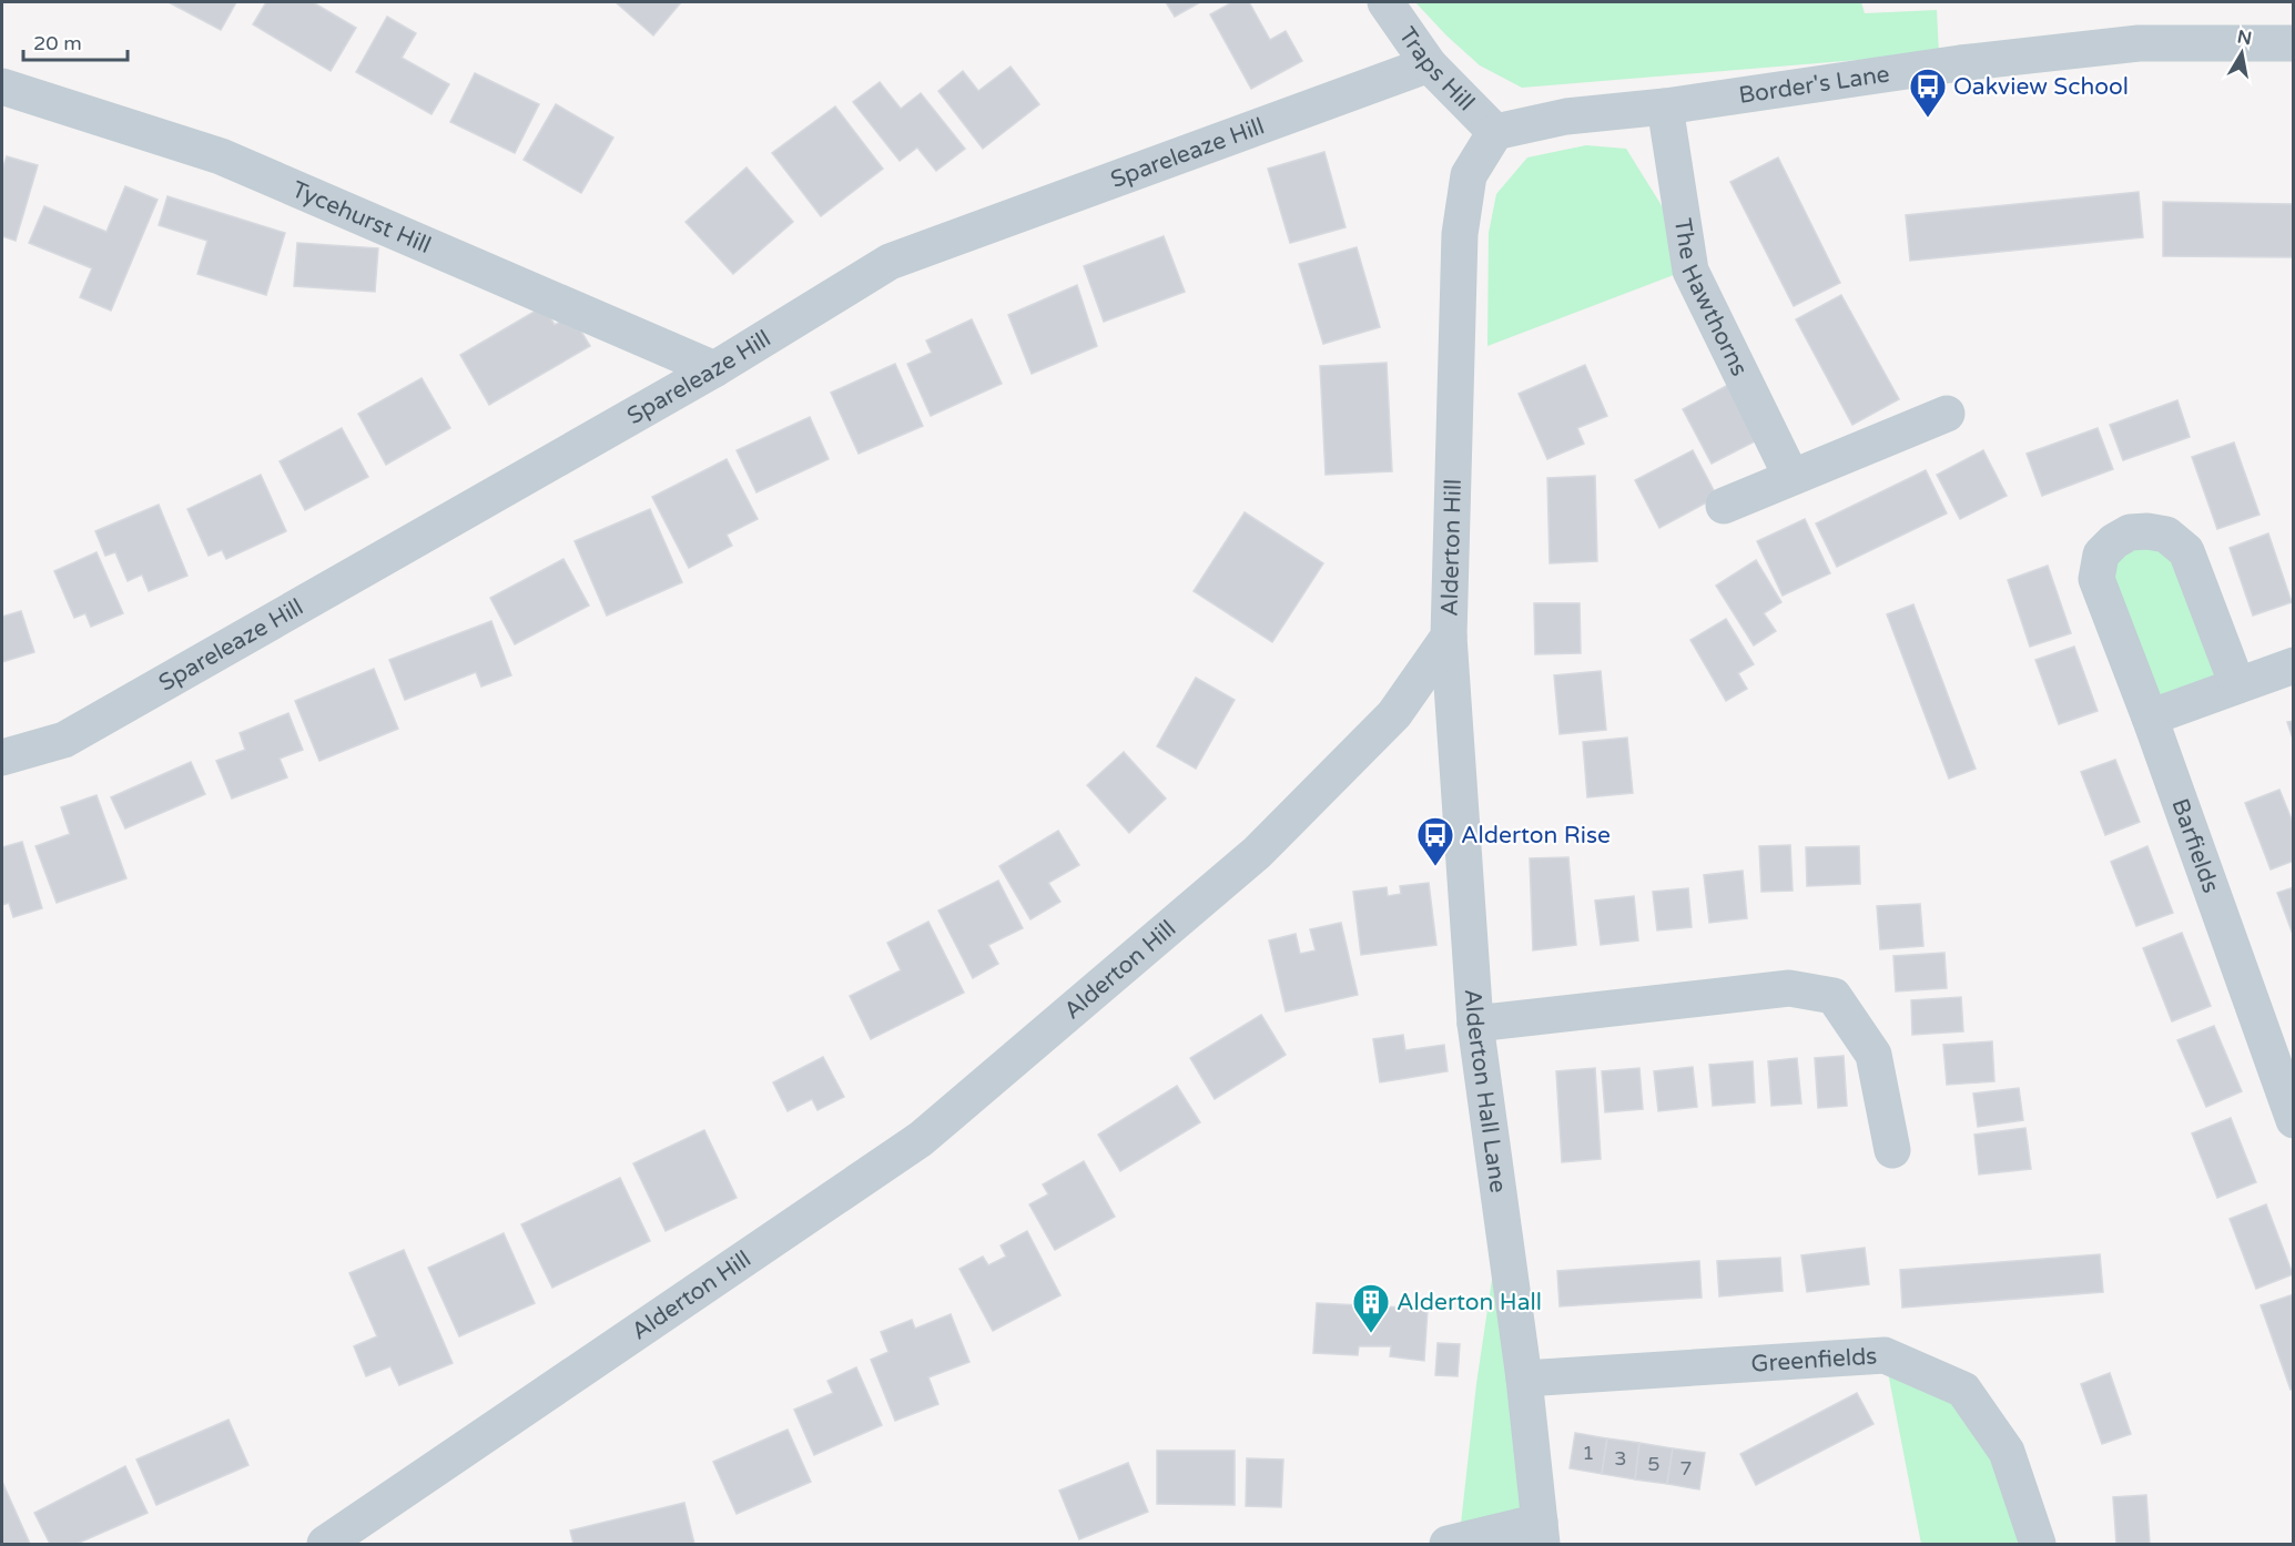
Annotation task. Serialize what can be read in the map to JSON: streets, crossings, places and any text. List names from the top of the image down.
{
  "streets": {
    "street": [
      "Traps Hill",
      "Border's Lane",
      "Spareleaze Hill",
      "Tycehurst Hill",
      "The Hawthorns",
      "Alderton Hill",
      "Barfields",
      "Alderton Hall Lane",
      "Greenfields"
    ]
  },
  "crossings": [
    ["Traps Hill", "Border's Lane"],
    ["Traps Hill", "Spareleaze Hill"],
    ["Traps Hill", "Alderton Hill"],
    ["Border's Lane", "The Hawthorns"],
    ["Border's Lane", "Alderton Hill"],
    ["Spareleaze Hill", "Tycehurst Hill"],
    ["Alderton Hill", "Alderton Hall Lane"],
    ["Alderton Hall Lane", "Greenfields"]
  ],
  "places": {
    "bus stop": ["Oakview School", "Alderton Rise"],
    "building": ["Alderton Hall"]
  },
  "house_numbers": [
    "1",
    "3",
    "5",
    "7"
  ],
  "scale_bar": "20 m",
  "north": "top"
}
